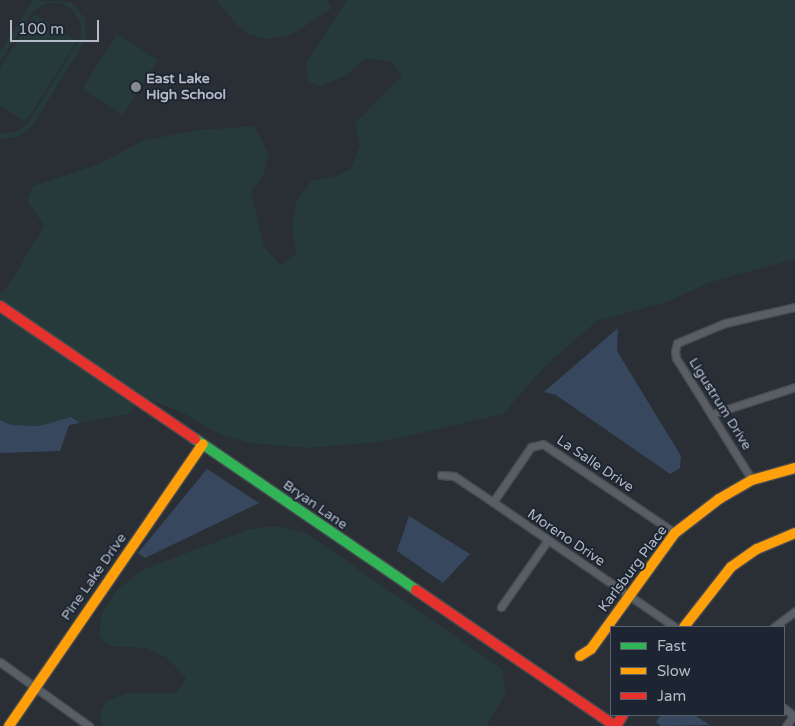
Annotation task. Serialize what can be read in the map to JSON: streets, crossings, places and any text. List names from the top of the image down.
{
  "streets": {
    "street": [
      "Ligustrum Drive",
      "La Salle Drive",
      "Bryan Lane",
      "Moreno Drive",
      "Karlsburg Place",
      "Pine Lake Drive"
    ]
  },
  "crossings": [
    ["Ligustrum Drive", "Karlsburg Place"],
    ["La Salle Drive", "Moreno Drive"],
    ["La Salle Drive", "Karlsburg Place"],
    ["Bryan Lane", "Pine Lake Drive"],
    ["Moreno Drive", "Karlsburg Place"]
  ],
  "places": ["East Lake High School"],
  "legend": ["Fast", "Slow", "Jam"],
  "scale_bar": "100 m"
}
